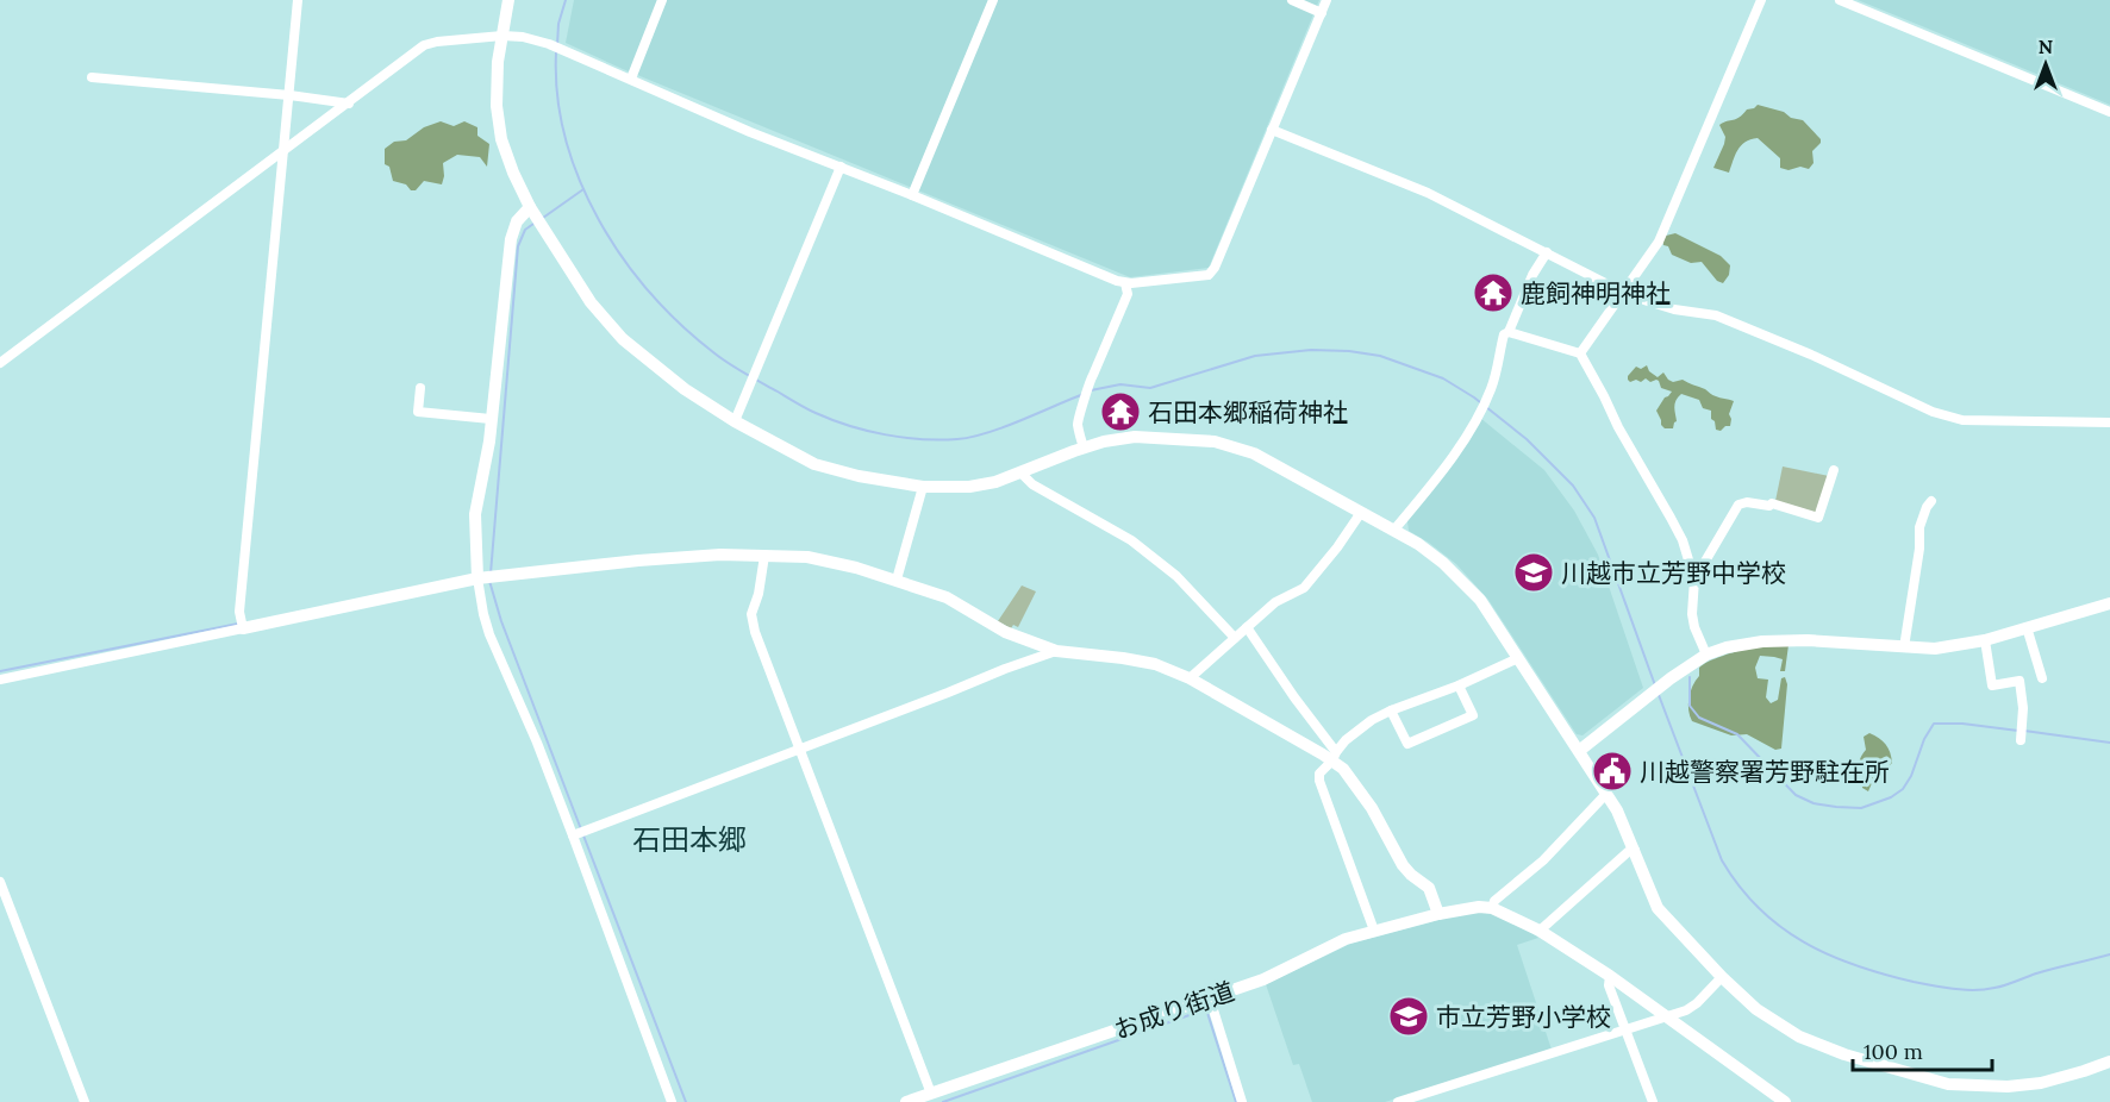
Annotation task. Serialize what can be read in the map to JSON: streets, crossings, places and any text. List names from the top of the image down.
{
  "streets": {
    "street": ["お成り街道"]
  },
  "districts": ["石田本郷"],
  "places": {
    "temple": ["鹿飼神明神社", "石田本郷稲荷神社"],
    "school or university": ["川越市立芳野中学校", "市立芳野小学校"],
    "public building": ["川越警察署芳野駐在所"]
  },
  "scale_bar": "100 m",
  "north": "top"
}
